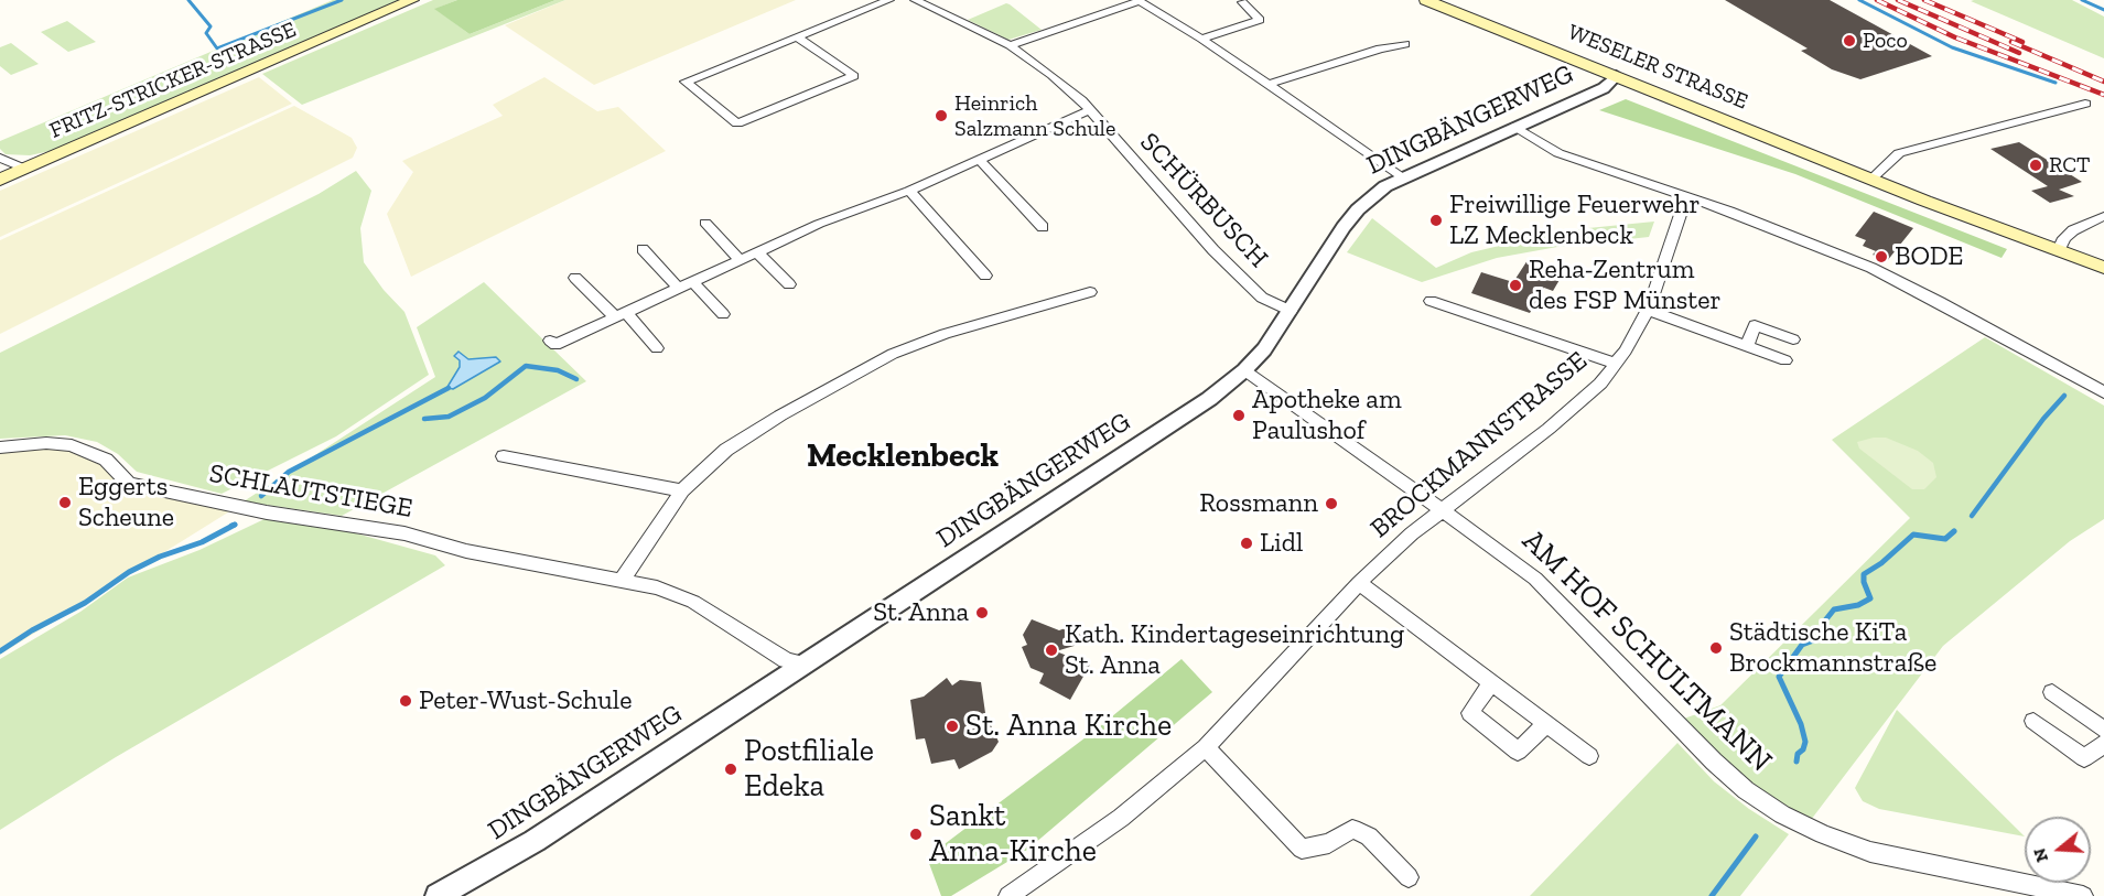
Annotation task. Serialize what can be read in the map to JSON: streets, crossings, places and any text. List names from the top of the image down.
{
  "streets": {
    "main road": ["WESELER STRASSE", "FRITZ-STRICKER-STRASSE"],
    "street": [
      "DINGBÄNGERWEG",
      "SCHÜRBUSCH",
      "BROCKMANNSTRASSE",
      "SCHLAUTSTIEGE",
      "AM HOF SCHULTMANN"
    ]
  },
  "crossings": [
    ["WESELER STRASSE", "DINGBÄNGERWEG"],
    ["DINGBÄNGERWEG", "SCHÜRBUSCH"],
    ["DINGBÄNGERWEG", "SCHLAUTSTIEGE"],
    ["DINGBÄNGERWEG", "AM HOF SCHULTMANN"],
    ["BROCKMANNSTRASSE", "AM HOF SCHULTMANN"]
  ],
  "districts": ["Mecklenbeck"],
  "places": [
    "Poco",
    "Heinrich Salzmann Schule",
    "RCT",
    "Freiwillige Feuerwehr LZ Mecklenbeck",
    "BODE",
    "Reha-Zentrum des FSP Münster",
    "Apotheke am Paulushof",
    "Eggerts Scheune",
    "Rossmann",
    "Lidl",
    "St. Anna",
    "Städtische KiTa Brockmannstraße",
    "Kath. Kindertageseinrichtung St. Anna",
    "Peter-Wust-Schule",
    "St. Anna Kirche",
    "Postfiliale Edeka",
    "Sankt Anna-Kirche"
  ],
  "north": "left"
}
